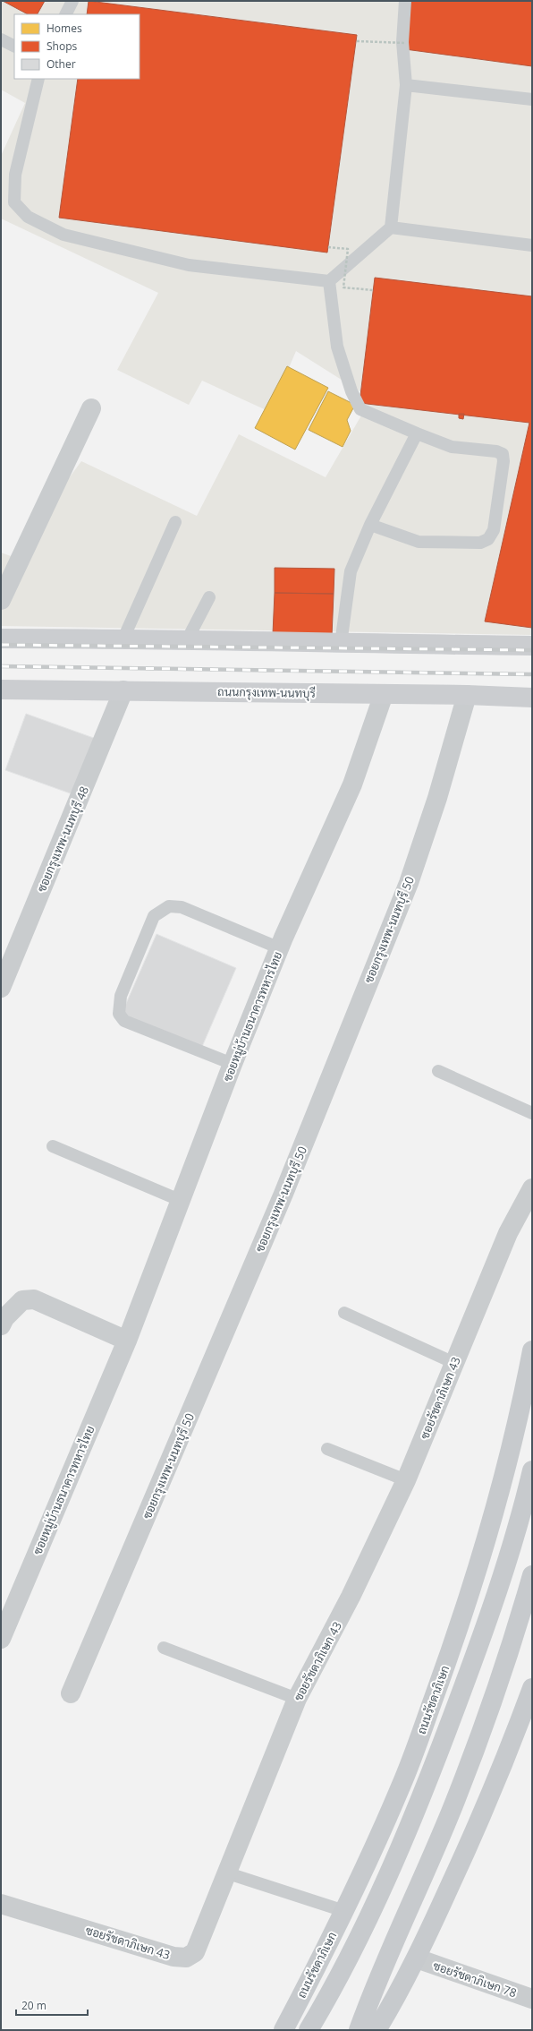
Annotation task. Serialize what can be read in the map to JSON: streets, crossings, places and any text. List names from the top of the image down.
{
  "streets": {
    "main road": ["ถนนกรุงเทพ-นนทบุรี", "ถนนรัชดาภิเษก"],
    "street": [
      "ซอยกรุงเทพ-นนทบุรี 48",
      "ซอยกรุงเทพ-นนทบุรี 50",
      "ซอยหมู่บ้านธนาคารทหารไทย",
      "ซอยรัชดาภิเษก 43",
      "ซอยรัชดาภิเษก 78"
    ]
  },
  "crossings": [
    ["ถนนกรุงเทพ-นนทบุรี", "ซอยกรุงเทพ-นนทบุรี 48"],
    ["ถนนกรุงเทพ-นนทบุรี", "ซอยกรุงเทพ-นนทบุรี 50"],
    ["ถนนกรุงเทพ-นนทบุรี", "ซอยหมู่บ้านธนาคารทหารไทย"]
  ],
  "legend": ["Homes", "Shops", "Other"],
  "scale_bar": "20 m"
}
